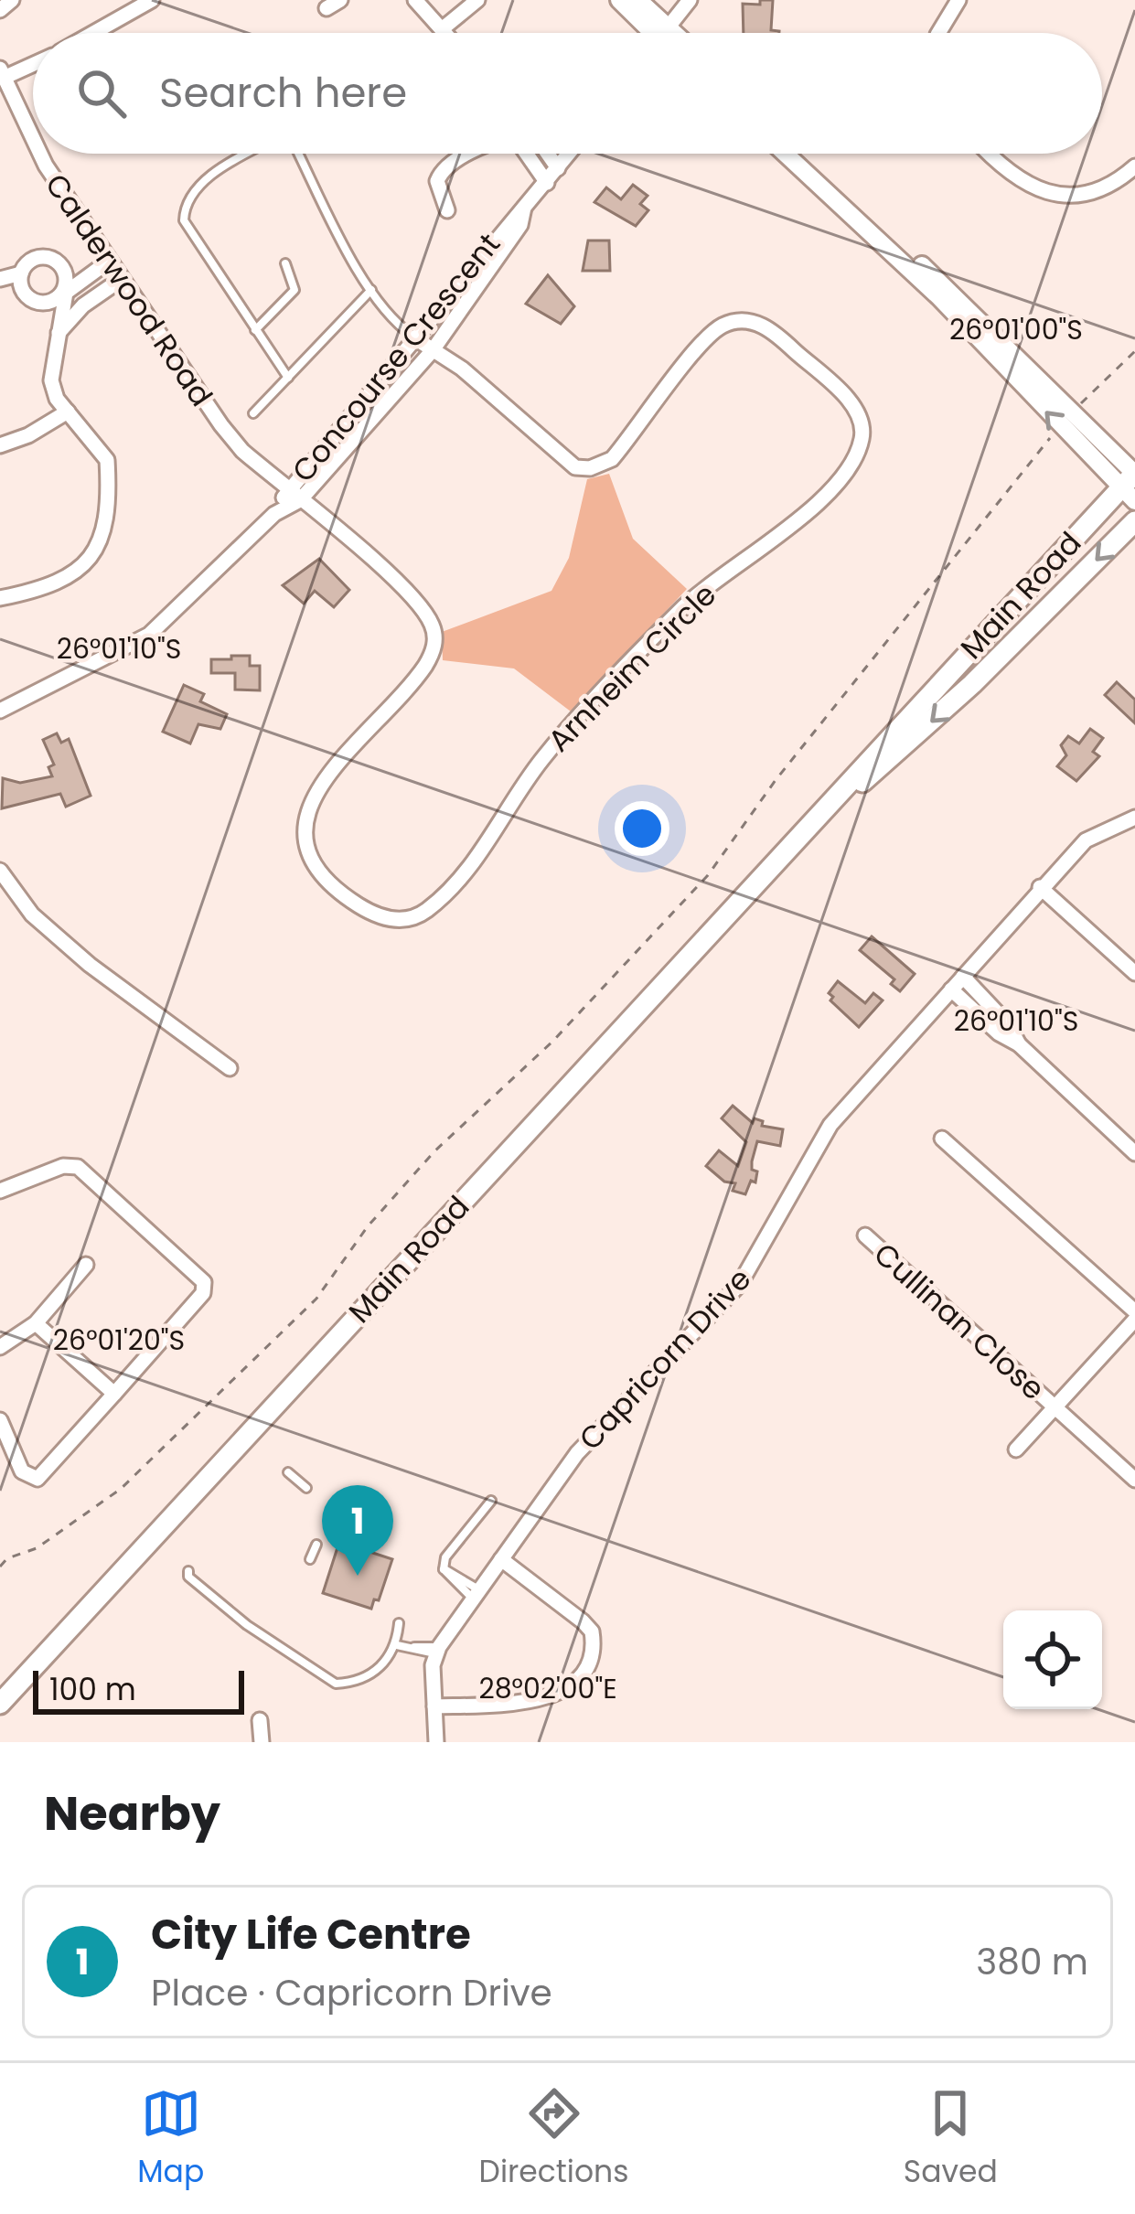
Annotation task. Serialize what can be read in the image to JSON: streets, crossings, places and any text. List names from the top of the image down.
{
  "streets": {
    "main road": ["Main Road"],
    "street": [
      "Calderwood Road",
      "Concourse Crescent",
      "Arnheim Circle",
      "Cullinan Close",
      "Capricorn Drive"
    ]
  },
  "crossings": [
    ["Calderwood Road", "Concourse Crescent"],
    ["Calderwood Road", "Arnheim Circle"],
    ["Concourse Crescent", "Arnheim Circle"]
  ],
  "scale_bar": "100 m",
  "page": {
    "search": "Search here",
    "pins": "1",
    "scale": "100 m",
    "heading": "Nearby",
    "list": [
      {
        "mark": "1",
        "name": "City Life Centre",
        "note": "Place · Capricorn Drive",
        "value": "380 m"
      }
    ],
    "nav": ["Map", "Directions", "Saved"]
  },
  "coordinates": [
    "26°01'00\"S",
    "26°01'10\"S",
    "26°01'20\"S",
    "28°02'00\"E"
  ]
}
